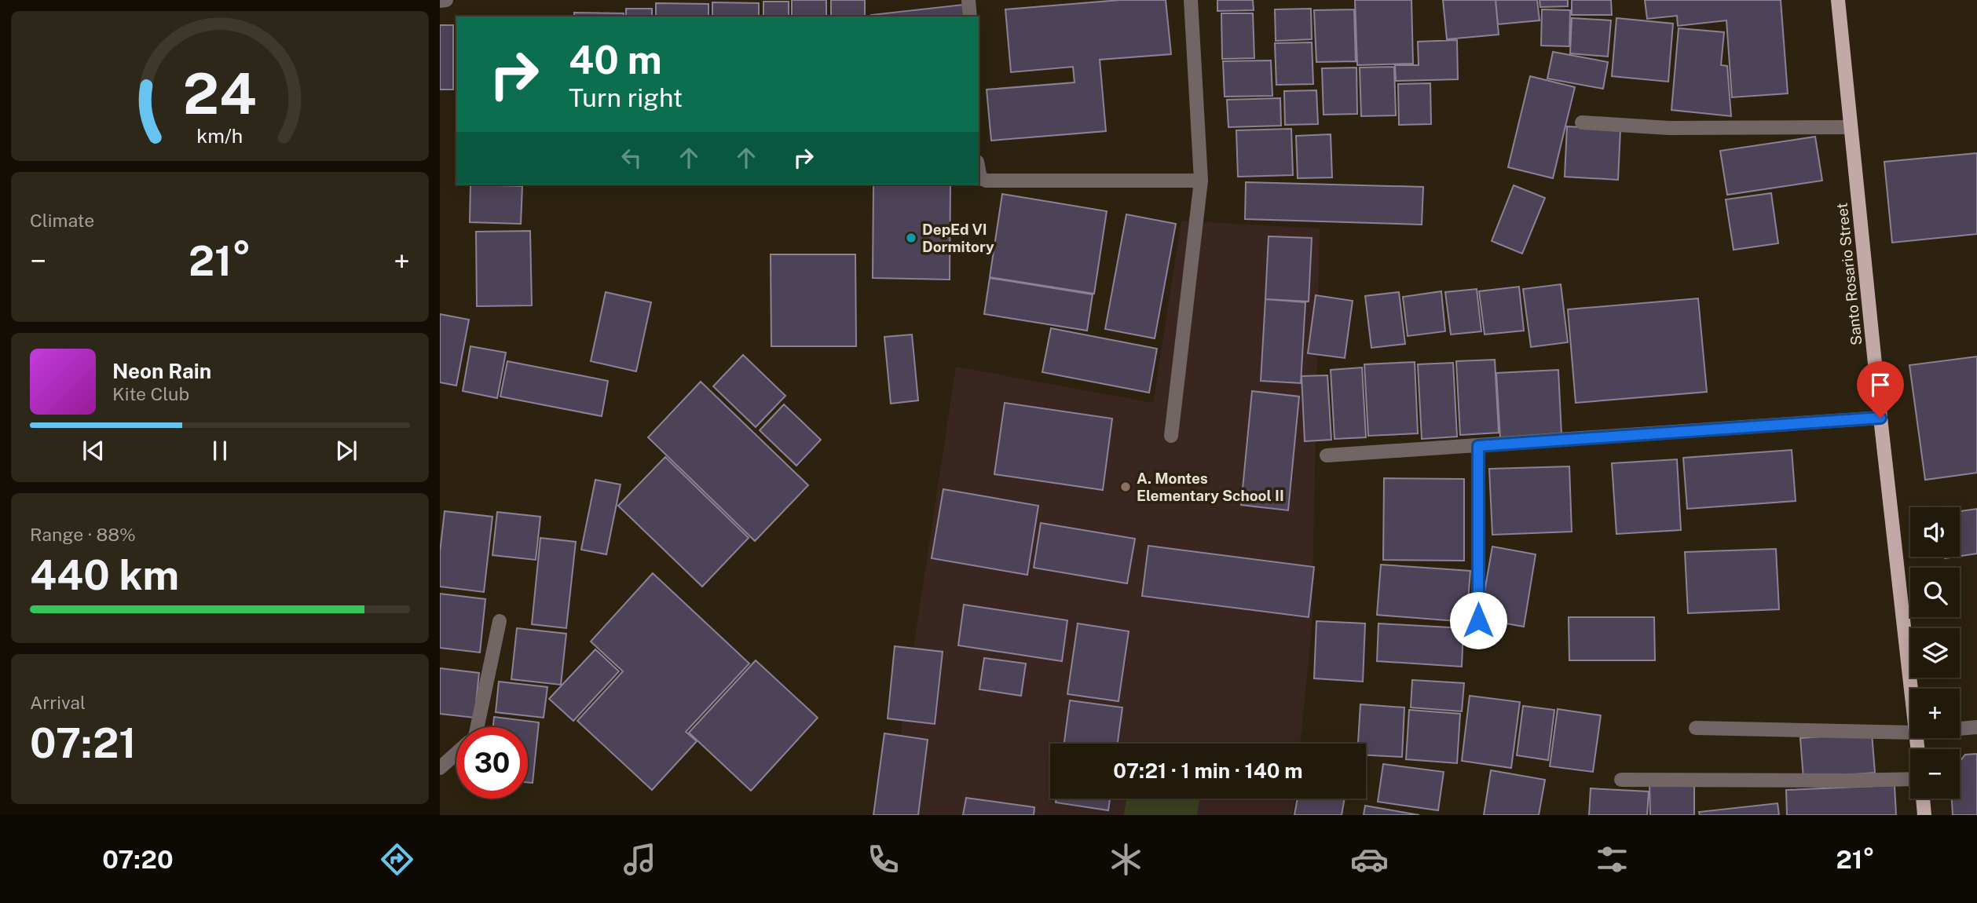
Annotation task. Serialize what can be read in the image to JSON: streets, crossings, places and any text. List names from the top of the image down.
{
  "streets": {
    "main road": ["Santo Rosario Street"]
  },
  "places": ["DepEd VI Dormitory", "A. Montes Elementary School II"],
  "page": {
    "turn": ["40 m", "Turn right"],
    "tile": [
      "Climate",
      ["Range · 88%", "440 km"],
      ["Arrival", "07:21"]
    ],
    "heat": ["−", "21°", "+"],
    "song": ["Neon Rain", "Kite Club"],
    "map_buttons": ["+", "−"],
    "limit": "30",
    "trip": "07:21 · 1 min · 140 m",
    "tabs": ["07:20", "21°"],
    "gauge": ["24", "km/h"]
  }
}
